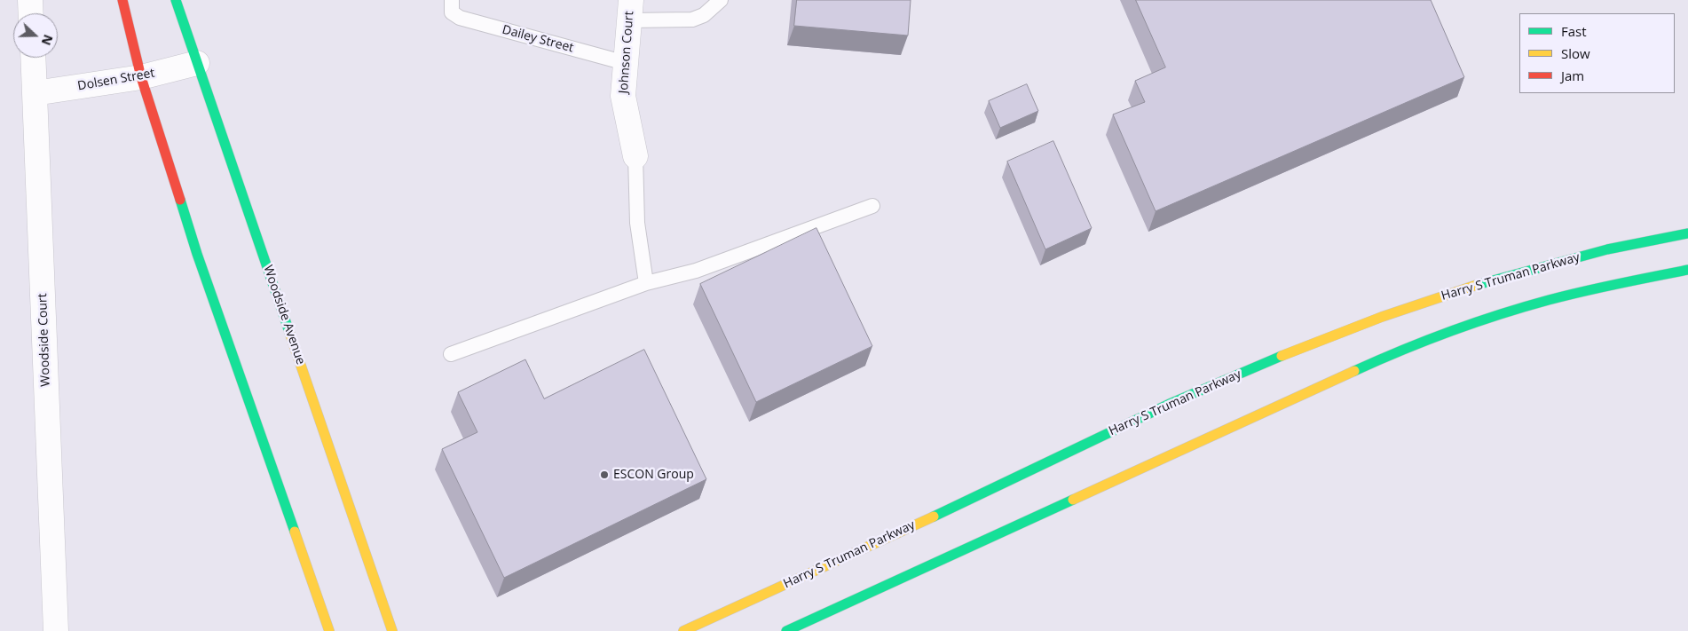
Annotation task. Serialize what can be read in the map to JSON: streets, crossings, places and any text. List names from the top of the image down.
{
  "streets": {
    "main road": ["Harry S Truman Parkway", "Woodside Avenue"],
    "street": ["Johnson Court", "Dolsen Street", "Woodside Court"],
    "lane": ["Dailey Street"]
  },
  "crossings": [
    ["Dailey Street", "Johnson Court"],
    ["Dolsen Street", "Woodside Avenue"],
    ["Dolsen Street", "Woodside Court"]
  ],
  "places": ["ESCON Group"],
  "legend": ["Fast", "Slow", "Jam"],
  "north": "right"
}
